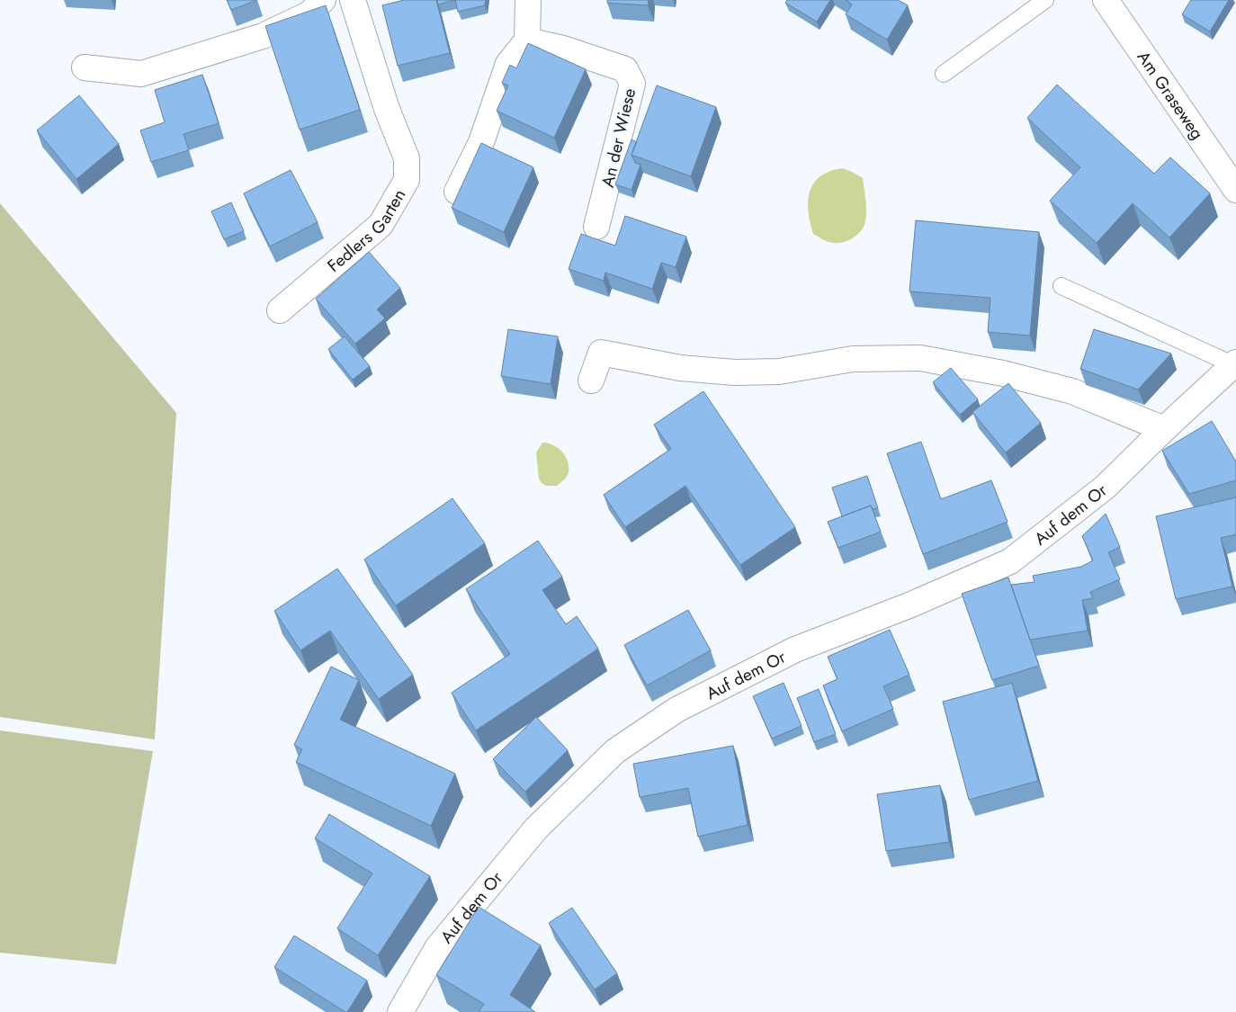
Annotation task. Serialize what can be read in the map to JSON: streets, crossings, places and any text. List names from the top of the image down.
{
  "streets": {
    "street": [
      "Am Graseweg",
      "An der Wiese",
      "Fedlers Garten",
      "Auf dem Or"
    ]
  }
}
